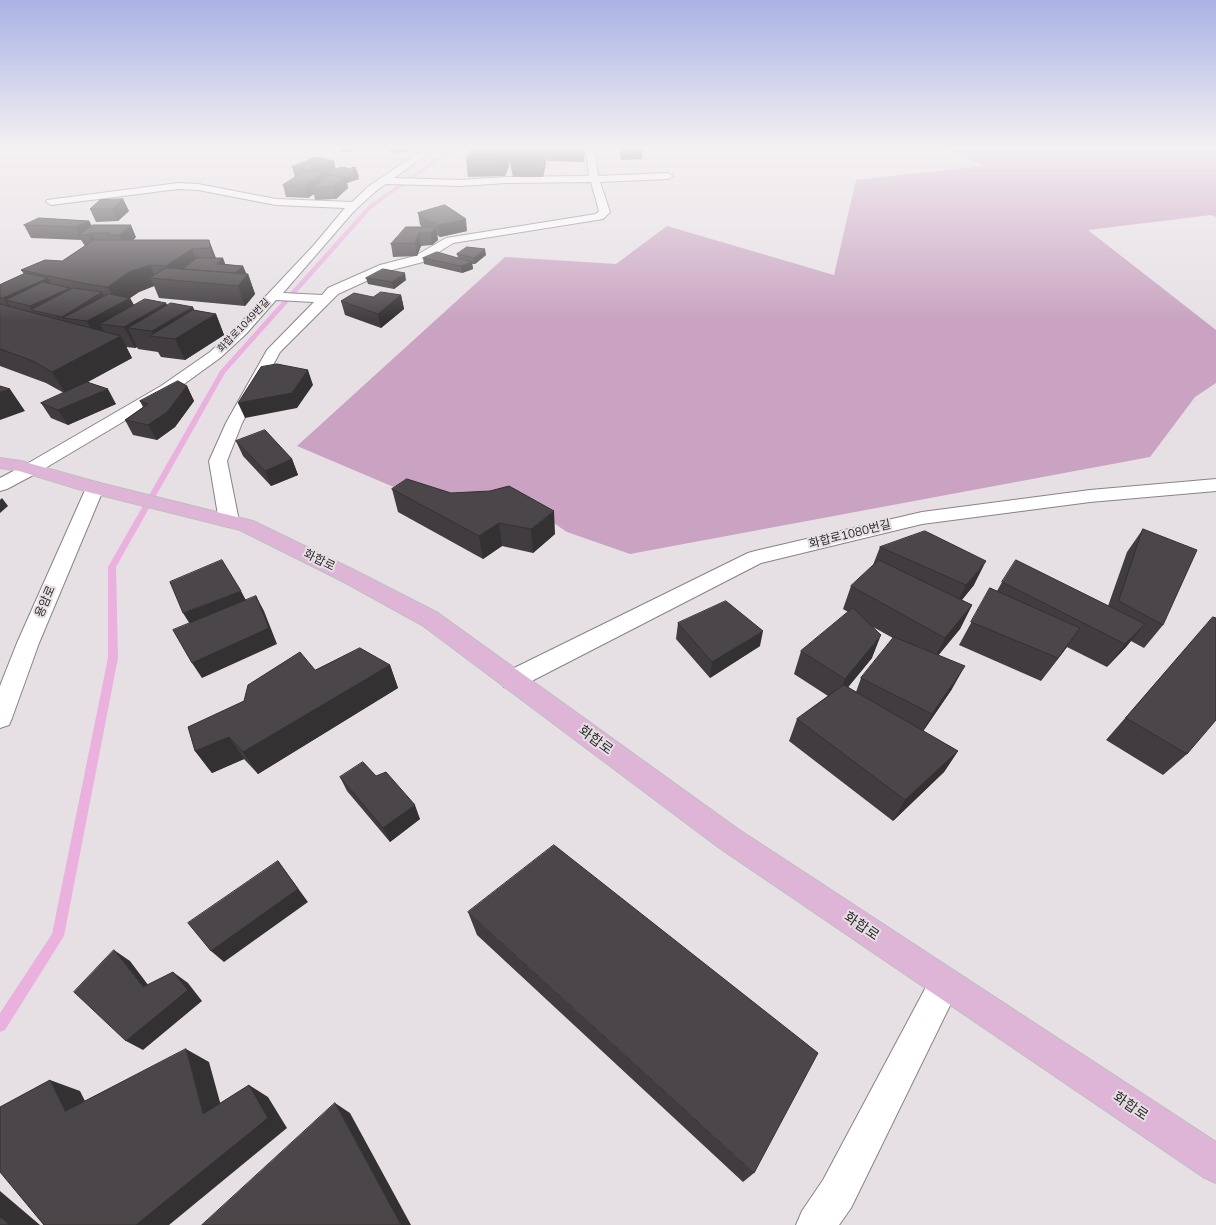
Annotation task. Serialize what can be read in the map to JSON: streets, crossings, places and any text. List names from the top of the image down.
{
  "streets": {
    "main road": ["화합로"],
    "street": ["화합로1049번길", "화합로1080번길", "용암로"]
  },
  "crossings": [
    ["화합로1080번길", "화합로"],
    ["화합로", "용암로"]
  ]
}
